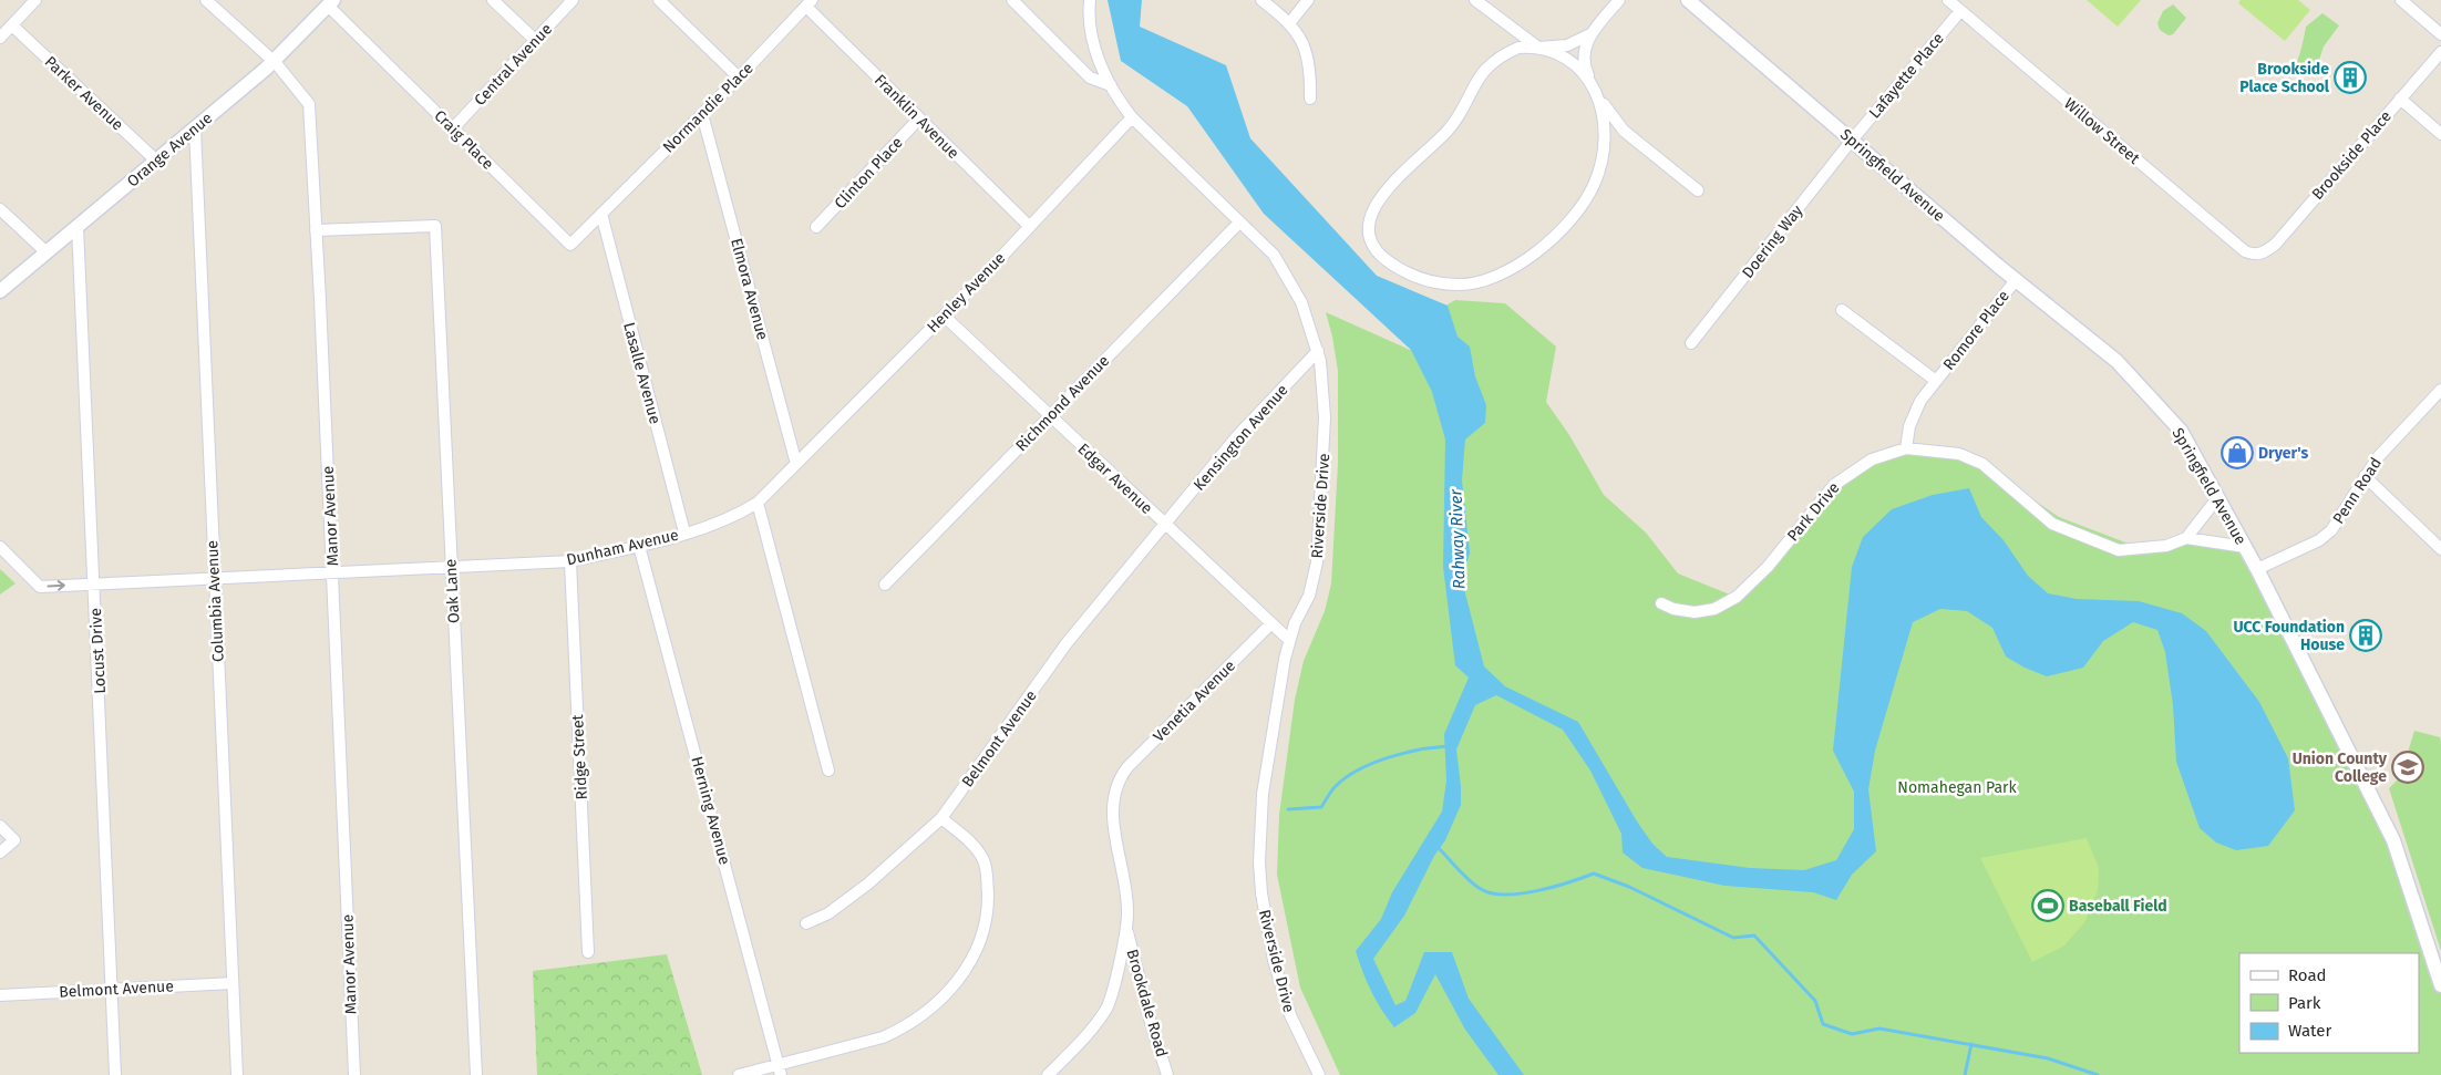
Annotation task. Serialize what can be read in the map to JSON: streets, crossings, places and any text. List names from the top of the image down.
{
  "streets": {
    "street": [
      "Central Avenue",
      "Lafayette Place",
      "Parker Avenue",
      "Normandie Place",
      "Franklin Avenue",
      "Willow Street",
      "Craig Place",
      "Orange Avenue",
      "Brookside Place",
      "Clinton Place",
      "Springfield Avenue",
      "Doering Way",
      "Elmora Avenue",
      "Henley Avenue",
      "Romore Place",
      "Lasalle Avenue",
      "Richmond Avenue",
      "Kensington Avenue",
      "Edgar Avenue",
      "Penn Road",
      "Riverside Drive",
      "Park Drive",
      "Manor Avenue",
      "Dunham Avenue",
      "Oak Lane",
      "Columbia Avenue",
      "Locust Drive",
      "Venetia Avenue",
      "Belmont Avenue",
      "Ridge Street",
      "Herning Avenue",
      "Brookdale Road"
    ]
  },
  "crossings": [
    ["Central Avenue", "Craig Place"],
    ["Lafayette Place", "Willow Street"],
    ["Lafayette Place", "Springfield Avenue"],
    ["Lafayette Place", "Doering Way"],
    ["Parker Avenue", "Orange Avenue"],
    ["Normandie Place", "Franklin Avenue"],
    ["Normandie Place", "Craig Place"],
    ["Normandie Place", "Elmora Avenue"],
    ["Normandie Place", "Lasalle Avenue"],
    ["Franklin Avenue", "Clinton Place"],
    ["Franklin Avenue", "Henley Avenue"],
    ["Willow Street", "Brookside Place"],
    ["Craig Place", "Orange Avenue"],
    ["Craig Place", "Lasalle Avenue"],
    ["Orange Avenue", "Manor Avenue"],
    ["Orange Avenue", "Columbia Avenue"],
    ["Orange Avenue", "Locust Drive"],
    ["Springfield Avenue", "Doering Way"],
    ["Springfield Avenue", "Romore Place"],
    ["Springfield Avenue", "Penn Road"],
    ["Springfield Avenue", "Park Drive"],
    ["Elmora Avenue", "Henley Avenue"],
    ["Elmora Avenue", "Dunham Avenue"],
    ["Henley Avenue", "Edgar Avenue"],
    ["Henley Avenue", "Riverside Drive"],
    ["Henley Avenue", "Dunham Avenue"],
    ["Romore Place", "Park Drive"],
    ["Lasalle Avenue", "Dunham Avenue"],
    ["Richmond Avenue", "Edgar Avenue"],
    ["Richmond Avenue", "Riverside Drive"],
    ["Kensington Avenue", "Edgar Avenue"],
    ["Kensington Avenue", "Riverside Drive"],
    ["Kensington Avenue", "Belmont Avenue"],
    ["Edgar Avenue", "Riverside Drive"],
    ["Edgar Avenue", "Venetia Avenue"],
    ["Edgar Avenue", "Belmont Avenue"],
    ["Manor Avenue", "Dunham Avenue"],
    ["Manor Avenue", "Oak Lane"],
    ["Dunham Avenue", "Oak Lane"],
    ["Dunham Avenue", "Columbia Avenue"],
    ["Dunham Avenue", "Locust Drive"],
    ["Dunham Avenue", "Ridge Street"],
    ["Dunham Avenue", "Herning Avenue"],
    ["Columbia Avenue", "Belmont Avenue"],
    ["Locust Drive", "Belmont Avenue"],
    ["Venetia Avenue", "Brookdale Road"]
  ],
  "water": ["Rahway River"],
  "parks": ["Nomahegan Park"],
  "places": {
    "building": ["Brookside Place School", "UCC Foundation House"],
    "shop": ["Dryer's"],
    "school or university": ["Union County College"],
    "sports": ["Baseball Field"]
  },
  "legend": ["Road", "Park", "Water"]
}
